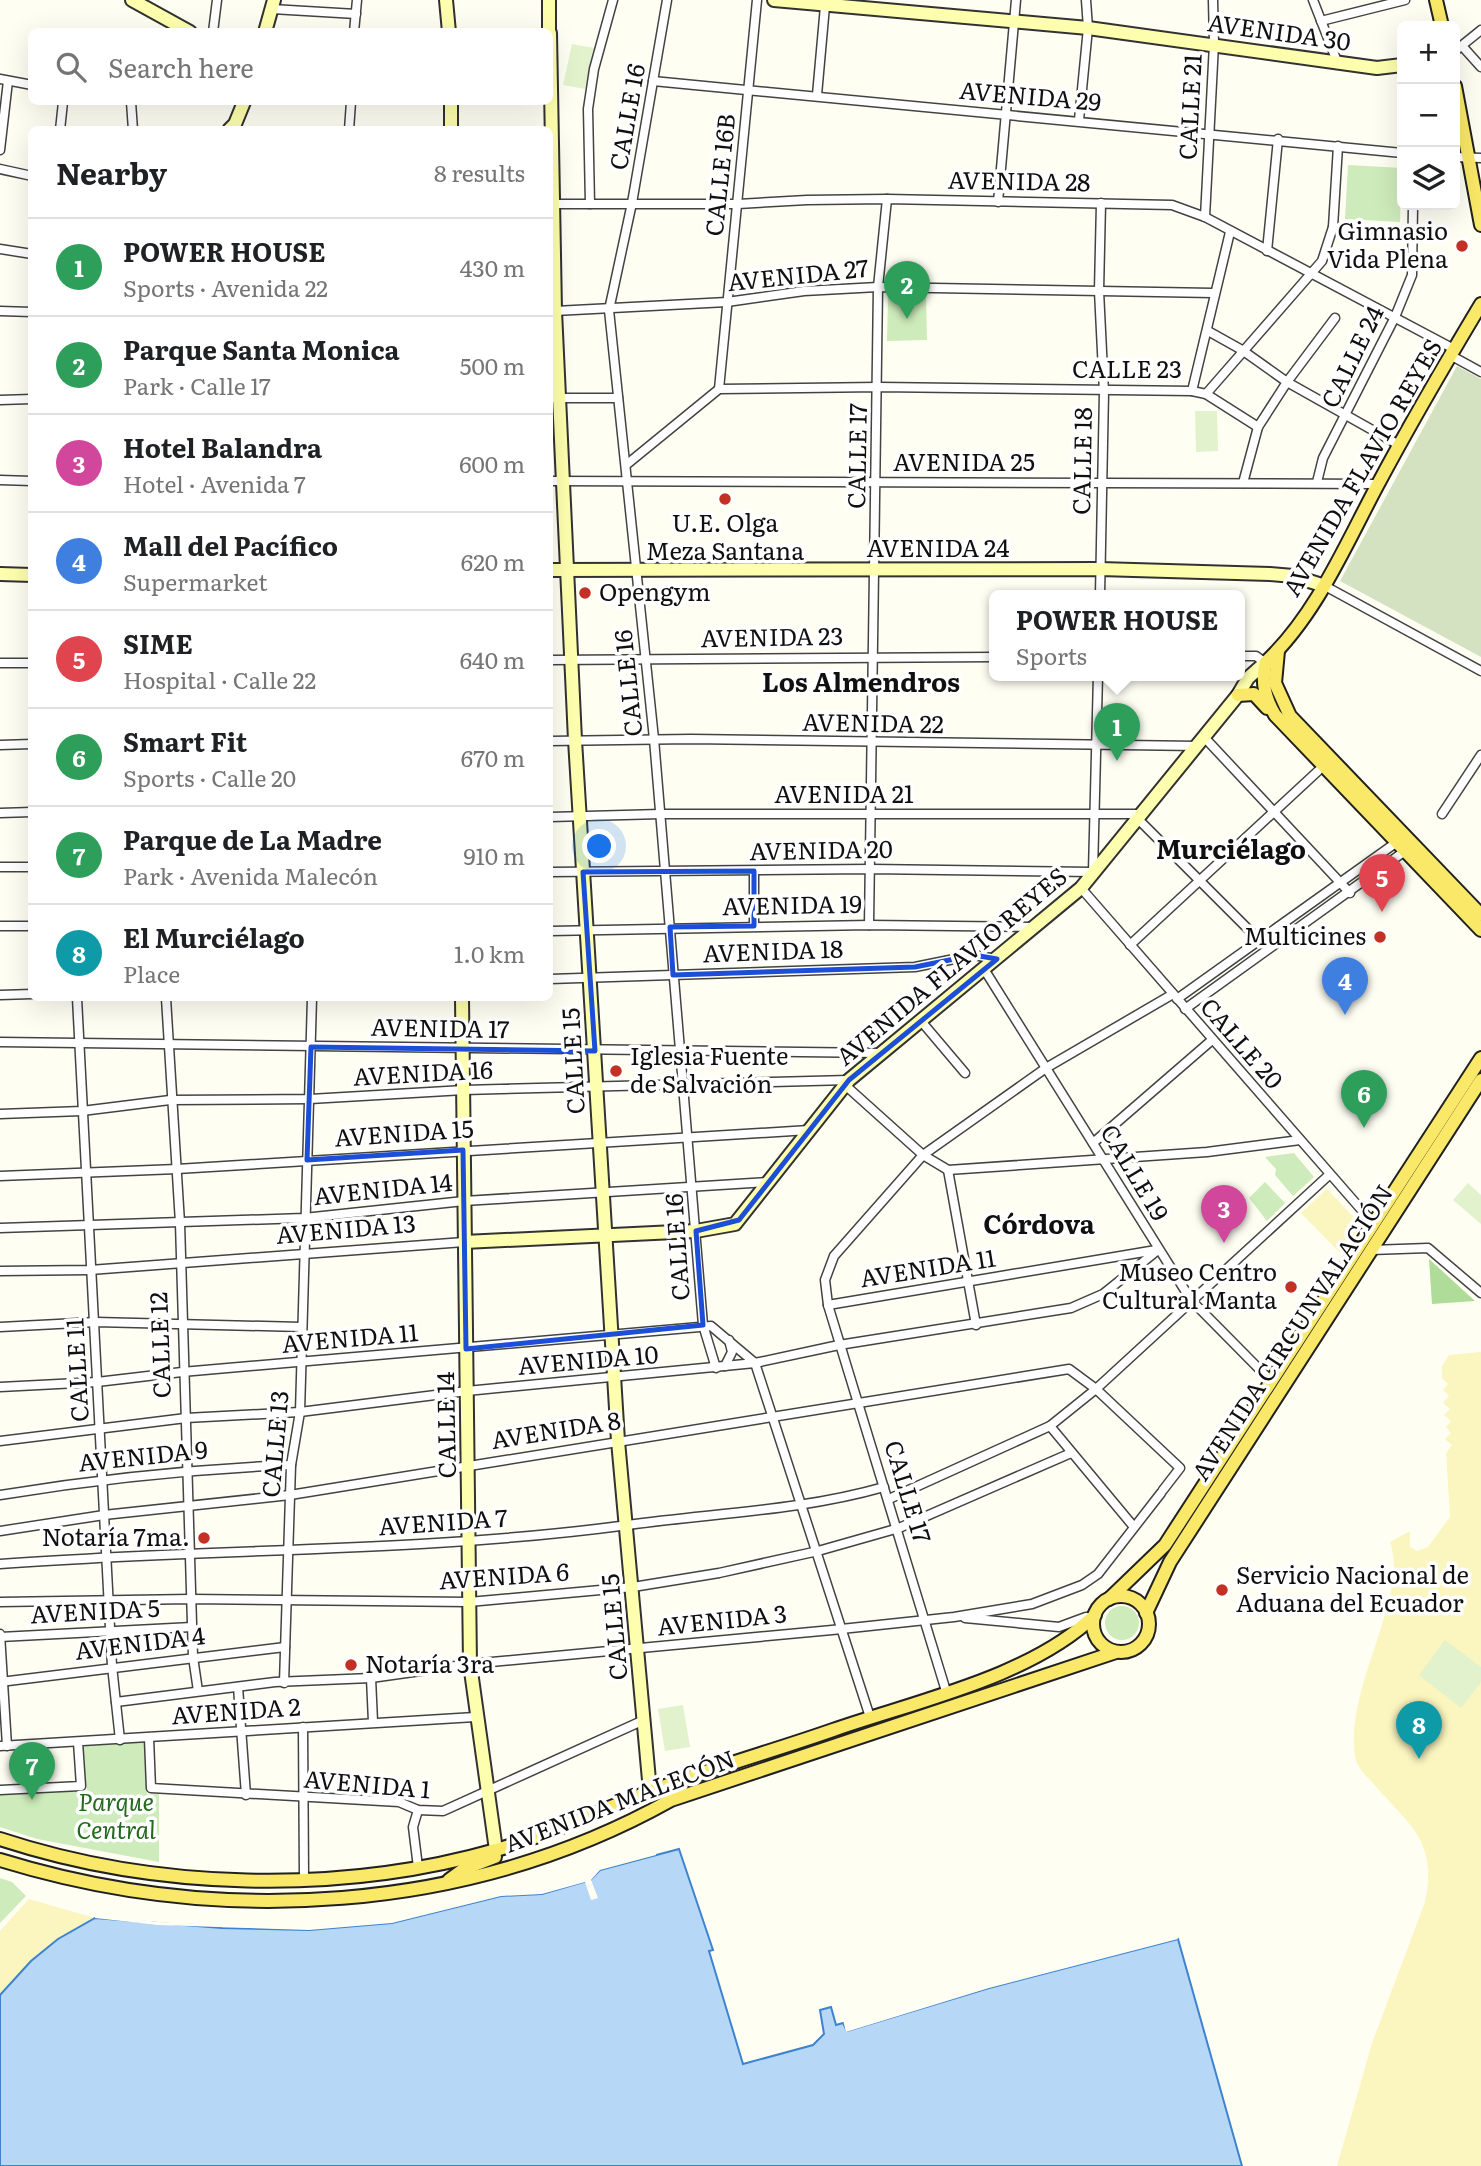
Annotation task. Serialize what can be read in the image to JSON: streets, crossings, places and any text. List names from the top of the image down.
{
  "streets": {
    "main road": ["AVENIDA FLAVIO REYES", "AVENIDA CIRCUNVALACIÓN", "AVENIDA MALECÓN"],
    "street": [
      "AVENIDA 30",
      "AVENIDA 29",
      "CALLE 21",
      "CALLE 16",
      "CALLE 16B",
      "AVENIDA 28",
      "AVENIDA 27",
      "CALLE 24",
      "CALLE 23",
      "CALLE 17",
      "CALLE 18",
      "AVENIDA 25",
      "AVENIDA 24",
      "AVENIDA 23",
      "AVENIDA 22",
      "AVENIDA 21",
      "AVENIDA 20",
      "AVENIDA 19",
      "AVENIDA 18",
      "AVENIDA 17",
      "CALLE 20",
      "CALLE 15",
      "AVENIDA 16",
      "AVENIDA 15",
      "CALLE 19",
      "AVENIDA 14",
      "AVENIDA 13",
      "AVENIDA 11",
      "CALLE 12",
      "AVENIDA 10",
      "CALLE 11",
      "CALLE 14",
      "AVENIDA 8",
      "CALLE 13",
      "AVENIDA 9",
      "AVENIDA 7",
      "AVENIDA 6",
      "AVENIDA 5",
      "AVENIDA 3",
      "AVENIDA 4",
      "AVENIDA 2",
      "AVENIDA 1"
    ]
  },
  "crossings": [
    ["AVENIDA 30", "CALLE 21"],
    ["AVENIDA 29", "CALLE 21"],
    ["AVENIDA 29", "CALLE 16"],
    ["AVENIDA 29", "CALLE 16B"],
    ["AVENIDA 29", "CALLE 23"],
    ["CALLE 21", "AVENIDA 28"],
    ["CALLE 16", "AVENIDA 28"],
    ["CALLE 16", "AVENIDA 27"],
    ["CALLE 16", "AVENIDA 25"],
    ["CALLE 16", "AVENIDA FLAVIO REYES"],
    ["CALLE 16", "AVENIDA 24"],
    ["CALLE 16", "AVENIDA 23"],
    ["CALLE 16", "AVENIDA 22"],
    ["CALLE 16", "AVENIDA 21"],
    ["CALLE 16", "AVENIDA 20"],
    ["CALLE 16", "AVENIDA 19"],
    ["CALLE 16", "AVENIDA 18"],
    ["CALLE 16", "AVENIDA 17"],
    ["CALLE 16", "AVENIDA 16"],
    ["CALLE 16", "AVENIDA 15"],
    ["CALLE 16", "AVENIDA 14"],
    ["CALLE 16", "AVENIDA 13"],
    ["CALLE 16", "AVENIDA 11"],
    ["CALLE 16", "AVENIDA 10"],
    ["CALLE 16", "AVENIDA 8"],
    ["CALLE 16", "AVENIDA 7"],
    ["CALLE 16", "AVENIDA 6"],
    ["CALLE 16", "AVENIDA 3"],
    ["CALLE 16", "AVENIDA MALECÓN"],
    ["CALLE 16B", "AVENIDA 28"],
    ["CALLE 16B", "AVENIDA 27"],
    ["AVENIDA 28", "CALLE 24"],
    ["AVENIDA 28", "CALLE 23"],
    ["AVENIDA 28", "CALLE 17"],
    ["AVENIDA 28", "CALLE 18"],
    ["AVENIDA 28", "AVENIDA FLAVIO REYES"],
    ["AVENIDA 27", "CALLE 17"],
    ["AVENIDA 27", "CALLE 18"],
    ["AVENIDA 27", "CALLE 15"],
    ["CALLE 24", "AVENIDA 25"],
    ["CALLE 23", "CALLE 17"],
    ["CALLE 23", "CALLE 18"],
    ["CALLE 17", "AVENIDA 25"],
    ["CALLE 17", "AVENIDA 24"],
    ["CALLE 17", "AVENIDA 23"],
    ["CALLE 17", "AVENIDA 22"],
    ["CALLE 17", "AVENIDA 21"],
    ["CALLE 17", "AVENIDA 20"],
    ["CALLE 17", "AVENIDA 19"],
    ["CALLE 17", "CALLE 20"],
    ["CALLE 17", "CALLE 19"],
    ["CALLE 17", "AVENIDA 11"],
    ["CALLE 17", "AVENIDA 10"],
    ["CALLE 17", "AVENIDA 8"],
    ["CALLE 17", "AVENIDA 7"],
    ["CALLE 17", "AVENIDA 6"],
    ["CALLE 17", "AVENIDA 3"],
    ["CALLE 17", "AVENIDA MALECÓN"],
    ["CALLE 18", "AVENIDA 25"],
    ["CALLE 18", "AVENIDA 24"],
    ["AVENIDA 25", "AVENIDA FLAVIO REYES"],
    ["AVENIDA 25", "CALLE 15"],
    ["AVENIDA FLAVIO REYES", "AVENIDA 24"],
    ["AVENIDA FLAVIO REYES", "AVENIDA 22"],
    ["AVENIDA FLAVIO REYES", "AVENIDA 21"],
    ["AVENIDA FLAVIO REYES", "AVENIDA 20"],
    ["AVENIDA FLAVIO REYES", "AVENIDA 19"],
    ["AVENIDA FLAVIO REYES", "AVENIDA 18"],
    ["AVENIDA FLAVIO REYES", "AVENIDA 17"],
    ["AVENIDA FLAVIO REYES", "CALLE 20"],
    ["AVENIDA FLAVIO REYES", "AVENIDA 16"],
    ["AVENIDA FLAVIO REYES", "AVENIDA 15"],
    ["AVENIDA FLAVIO REYES", "CALLE 19"],
    ["AVENIDA FLAVIO REYES", "AVENIDA 14"],
    ["AVENIDA FLAVIO REYES", "AVENIDA 13"],
    ["AVENIDA 24", "CALLE 15"],
    ["AVENIDA 23", "CALLE 15"],
    ["AVENIDA 22", "CALLE 15"],
    ["AVENIDA 21", "CALLE 15"],
    ["AVENIDA 20", "CALLE 15"],
    ["AVENIDA 19", "CALLE 15"],
    ["AVENIDA 18", "CALLE 15"],
    ["AVENIDA 17", "CALLE 15"],
    ["AVENIDA 17", "CALLE 12"],
    ["AVENIDA 17", "CALLE 11"],
    ["AVENIDA 17", "CALLE 14"],
    ["AVENIDA 17", "CALLE 13"],
    ["CALLE 20", "AVENIDA CIRCUNVALACIÓN"],
    ["CALLE 15", "AVENIDA 16"],
    ["CALLE 15", "AVENIDA 15"],
    ["CALLE 15", "AVENIDA 14"],
    ["CALLE 15", "AVENIDA 13"],
    ["CALLE 15", "AVENIDA 11"],
    ["CALLE 15", "AVENIDA 10"],
    ["CALLE 15", "AVENIDA 8"],
    ["CALLE 15", "AVENIDA 7"],
    ["CALLE 15", "AVENIDA 6"],
    ["CALLE 15", "AVENIDA 3"],
    ["CALLE 15", "AVENIDA 1"],
    ["CALLE 15", "AVENIDA MALECÓN"],
    ["AVENIDA 16", "CALLE 12"],
    ["AVENIDA 16", "CALLE 11"],
    ["AVENIDA 16", "CALLE 14"],
    ["AVENIDA 16", "CALLE 13"],
    ["AVENIDA 15", "CALLE 12"],
    ["AVENIDA 15", "CALLE 11"],
    ["AVENIDA 15", "CALLE 14"],
    ["AVENIDA 15", "CALLE 13"],
    ["CALLE 19", "AVENIDA 11"],
    ["CALLE 19", "AVENIDA CIRCUNVALACIÓN"],
    ["CALLE 19", "AVENIDA 10"],
    ["AVENIDA 14", "CALLE 12"],
    ["AVENIDA 14", "CALLE 11"],
    ["AVENIDA 14", "CALLE 14"],
    ["AVENIDA 14", "CALLE 13"],
    ["AVENIDA 13", "CALLE 12"],
    ["AVENIDA 13", "CALLE 11"],
    ["AVENIDA 13", "CALLE 14"],
    ["AVENIDA 13", "CALLE 13"],
    ["AVENIDA 11", "CALLE 12"],
    ["AVENIDA 11", "AVENIDA 10"],
    ["AVENIDA 11", "CALLE 11"],
    ["AVENIDA 11", "CALLE 14"],
    ["AVENIDA 11", "CALLE 13"],
    ["AVENIDA CIRCUNVALACIÓN", "AVENIDA MALECÓN"],
    ["CALLE 12", "AVENIDA 10"],
    ["CALLE 12", "AVENIDA 8"],
    ["CALLE 12", "AVENIDA 9"],
    ["CALLE 12", "AVENIDA 7"],
    ["CALLE 12", "AVENIDA 6"],
    ["CALLE 12", "AVENIDA 5"],
    ["CALLE 12", "AVENIDA 3"],
    ["CALLE 12", "AVENIDA 4"],
    ["AVENIDA 10", "CALLE 11"],
    ["AVENIDA 10", "CALLE 14"],
    ["AVENIDA 10", "CALLE 13"],
    ["CALLE 11", "AVENIDA 8"],
    ["CALLE 11", "AVENIDA 9"],
    ["CALLE 11", "AVENIDA 7"],
    ["CALLE 11", "AVENIDA 6"],
    ["CALLE 11", "AVENIDA 5"],
    ["CALLE 11", "AVENIDA 3"],
    ["CALLE 11", "AVENIDA 4"],
    ["CALLE 11", "AVENIDA 2"],
    ["CALLE 14", "AVENIDA 8"],
    ["CALLE 14", "AVENIDA 7"],
    ["CALLE 14", "AVENIDA 6"],
    ["CALLE 14", "AVENIDA 3"],
    ["CALLE 14", "AVENIDA 2"],
    ["CALLE 14", "AVENIDA 1"],
    ["CALLE 14", "AVENIDA MALECÓN"],
    ["AVENIDA 8", "CALLE 13"],
    ["AVENIDA 8", "AVENIDA 3"],
    ["CALLE 13", "AVENIDA 9"],
    ["CALLE 13", "AVENIDA 7"],
    ["CALLE 13", "AVENIDA 6"],
    ["CALLE 13", "AVENIDA 3"],
    ["CALLE 13", "AVENIDA 4"],
    ["AVENIDA 2", "AVENIDA 1"]
  ],
  "districts": ["Los Almendros", "Murciélago", "Córdova"],
  "parks": ["Parque Central"],
  "places": [
    "Gimnasio Vida Plena",
    "U.E. Olga Meza Santana",
    "Opengym",
    "Multicines",
    "Iglesia Fuente de Salvación",
    "Museo Centro Cultural Manta",
    "Notaría 7ma.",
    "Servicio Nacional de Aduana del Ecuador",
    "Notaría 3ra"
  ],
  "page": {
    "map_buttons": ["+", "−"],
    "search": "Search here",
    "heading": ["Nearby", "8 results"],
    "list": [
      {
        "mark": "1",
        "name": "POWER HOUSE",
        "note": "Sports · Avenida 22",
        "value": "430 m"
      },
      {
        "mark": "2",
        "name": "Parque Santa Monica",
        "note": "Park · Calle 17",
        "value": "500 m"
      },
      {
        "mark": "3",
        "name": "Hotel Balandra",
        "note": "Hotel · Avenida 7",
        "value": "600 m"
      },
      {
        "mark": "4",
        "name": "Mall del Pacífico",
        "note": "Supermarket",
        "value": "620 m"
      },
      {
        "mark": "5",
        "name": "SIME",
        "note": "Hospital · Calle 22",
        "value": "640 m"
      },
      {
        "mark": "6",
        "name": "Smart Fit",
        "note": "Sports · Calle 20",
        "value": "670 m"
      },
      {
        "mark": "7",
        "name": "Parque de La Madre",
        "note": "Park · Avenida Malecón",
        "value": "910 m"
      },
      {
        "mark": "8",
        "name": "El Murciélago",
        "note": "Place",
        "value": "1.0 km"
      }
    ],
    "pins": [
      "2",
      "1",
      "5",
      "4",
      "6",
      "3",
      "8",
      "7"
    ],
    "popup": ["POWER HOUSE", "Sports"]
  }
}
